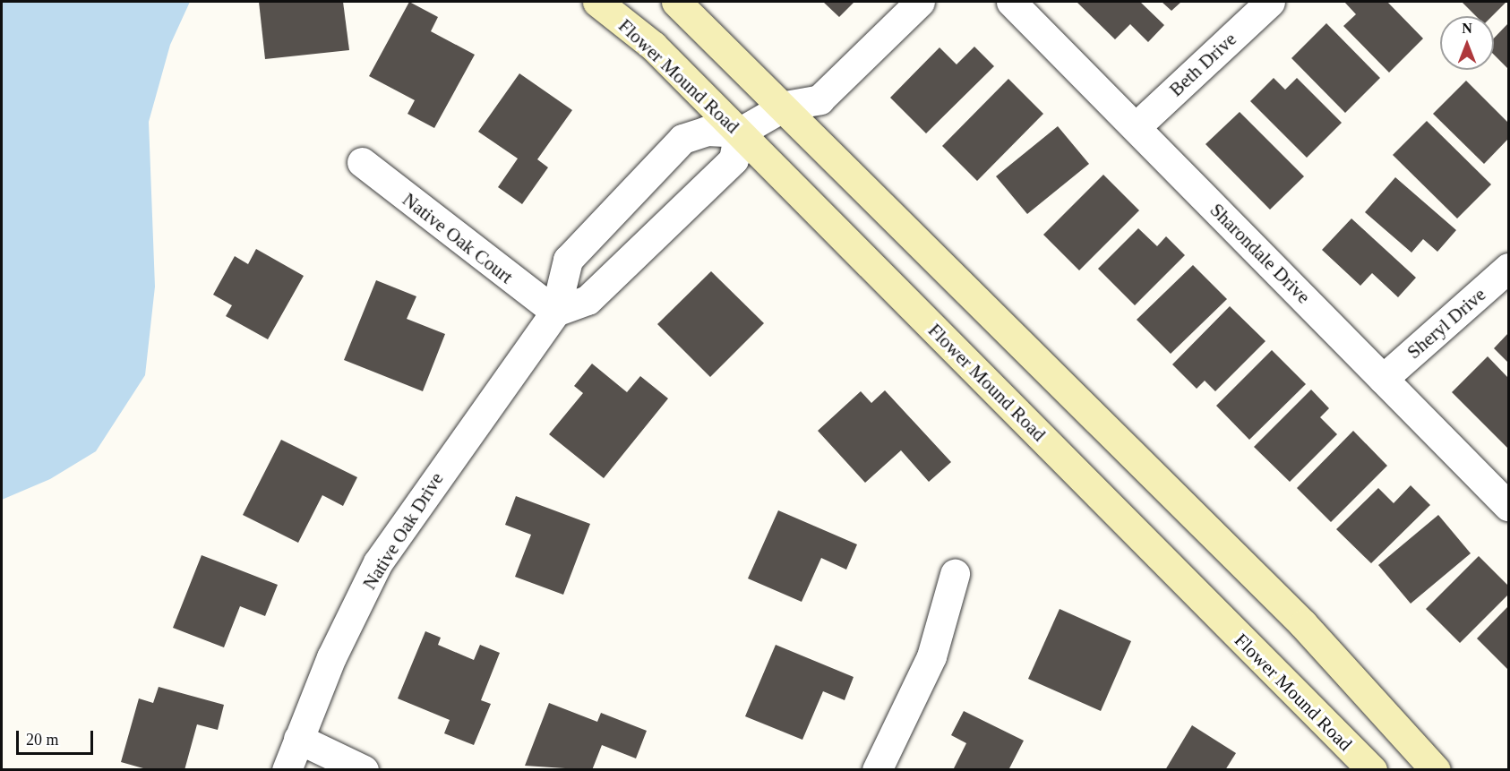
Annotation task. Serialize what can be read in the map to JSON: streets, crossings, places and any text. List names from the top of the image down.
{
  "streets": {
    "main road": ["Flower Mound Road"],
    "street": [
      "Beth Drive",
      "Native Oak Court",
      "Sharondale Drive",
      "Sheryl Drive",
      "Native Oak Drive"
    ]
  },
  "crossings": [
    ["Beth Drive", "Sharondale Drive"],
    ["Flower Mound Road", "Native Oak Drive"],
    ["Native Oak Court", "Native Oak Drive"],
    ["Sharondale Drive", "Sheryl Drive"]
  ],
  "scale_bar": "20 m",
  "north": "top"
}
